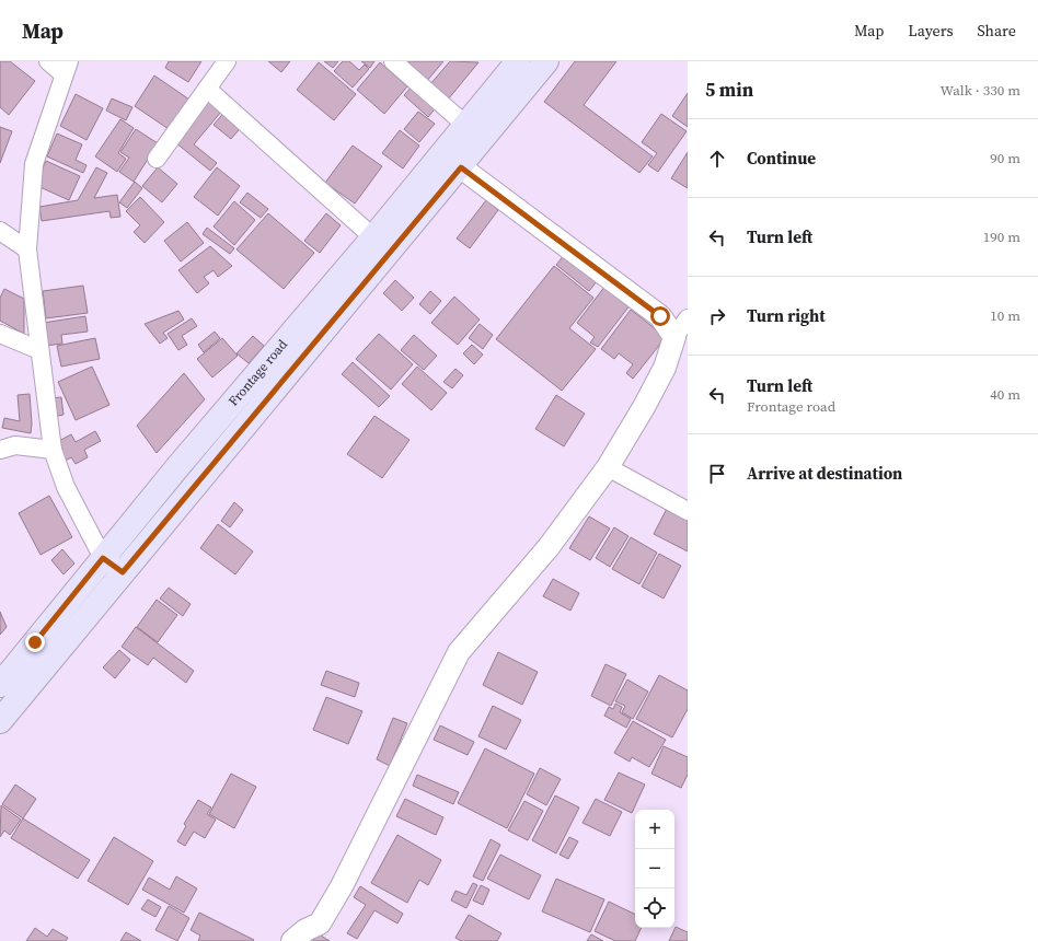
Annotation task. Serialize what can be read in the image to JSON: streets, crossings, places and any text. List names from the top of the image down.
{
  "streets": {
    "main road": ["Frontage road"]
  },
  "page": {
    "header": "Map",
    "nav": ["Map", "Layers", "Share"],
    "heading": ["5 min", "Walk · 330 m"],
    "list": [
      ["Continue", "90 m"],
      ["Turn left", "190 m"],
      ["Turn right", "10 m"],
      ["Turn left", "Frontage road", "40 m"],
      "Arrive at destination"
    ],
    "map_buttons": ["+", "−"]
  }
}
